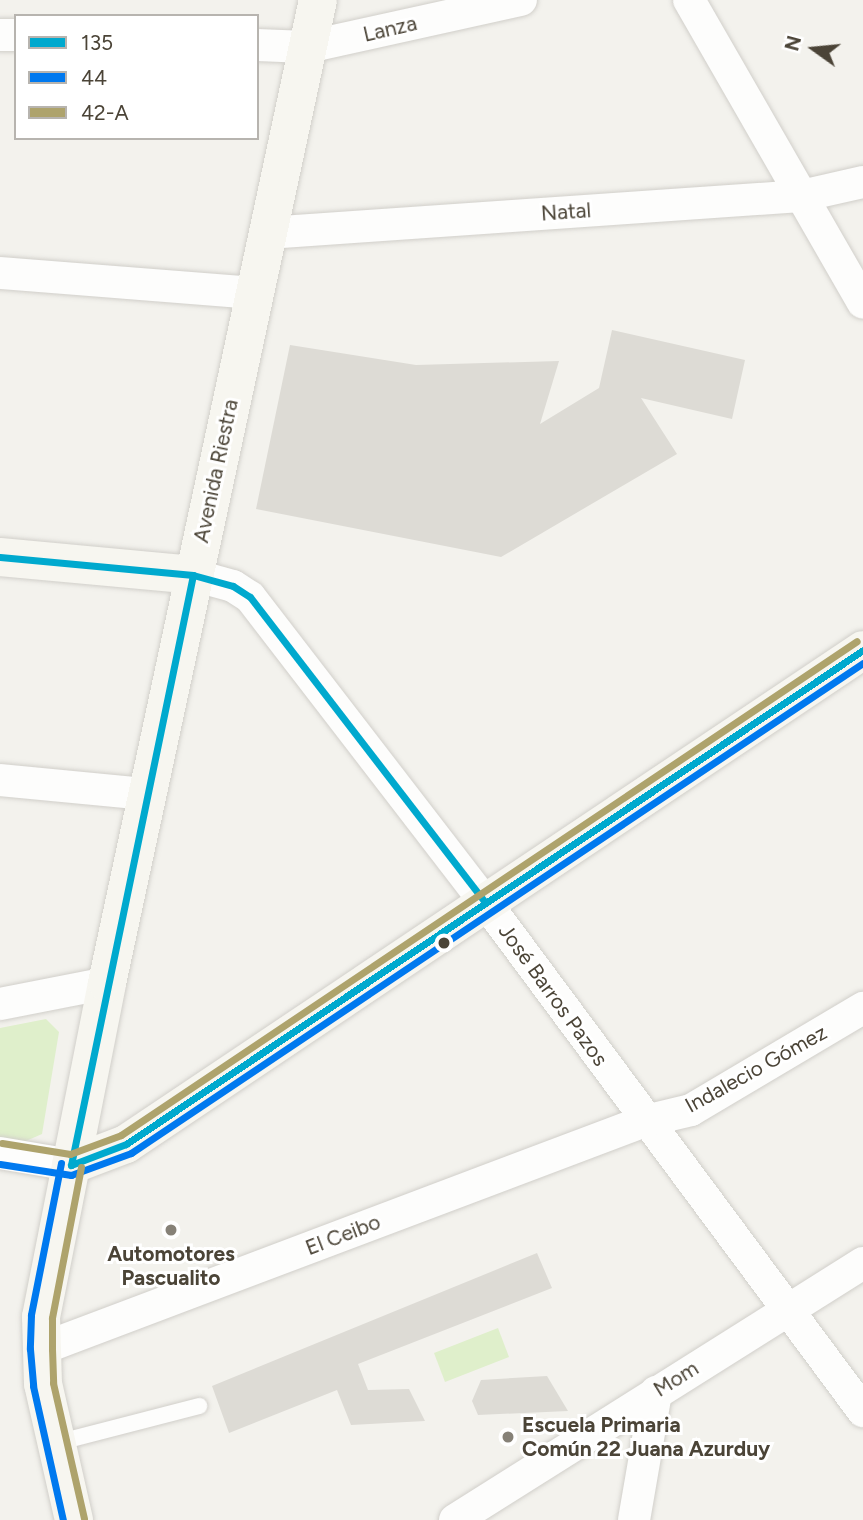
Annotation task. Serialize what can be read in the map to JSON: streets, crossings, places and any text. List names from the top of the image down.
{
  "streets": {
    "main road": ["Avenida Riestra"],
    "street": [
      "Lanza",
      "Natal",
      "José Barros Pazos",
      "Indalecio Gómez",
      "El Ceibo",
      "Mom"
    ]
  },
  "crossings": [
    ["Lanza", "Avenida Riestra"],
    ["Natal", "Avenida Riestra"],
    ["Avenida Riestra", "José Barros Pazos"],
    ["Avenida Riestra", "El Ceibo"],
    ["José Barros Pazos", "Indalecio Gómez"],
    ["José Barros Pazos", "El Ceibo"],
    ["José Barros Pazos", "Mom"],
    ["Indalecio Gómez", "El Ceibo"]
  ],
  "places": ["Automotores Pascualito", "Escuela Primaria Común 22 Juana Azurduy"],
  "lines": ["transit line 135", "transit line 42-A", "transit line 44"],
  "legend": ["135", "44", "42-A"],
  "north": "left"
}
